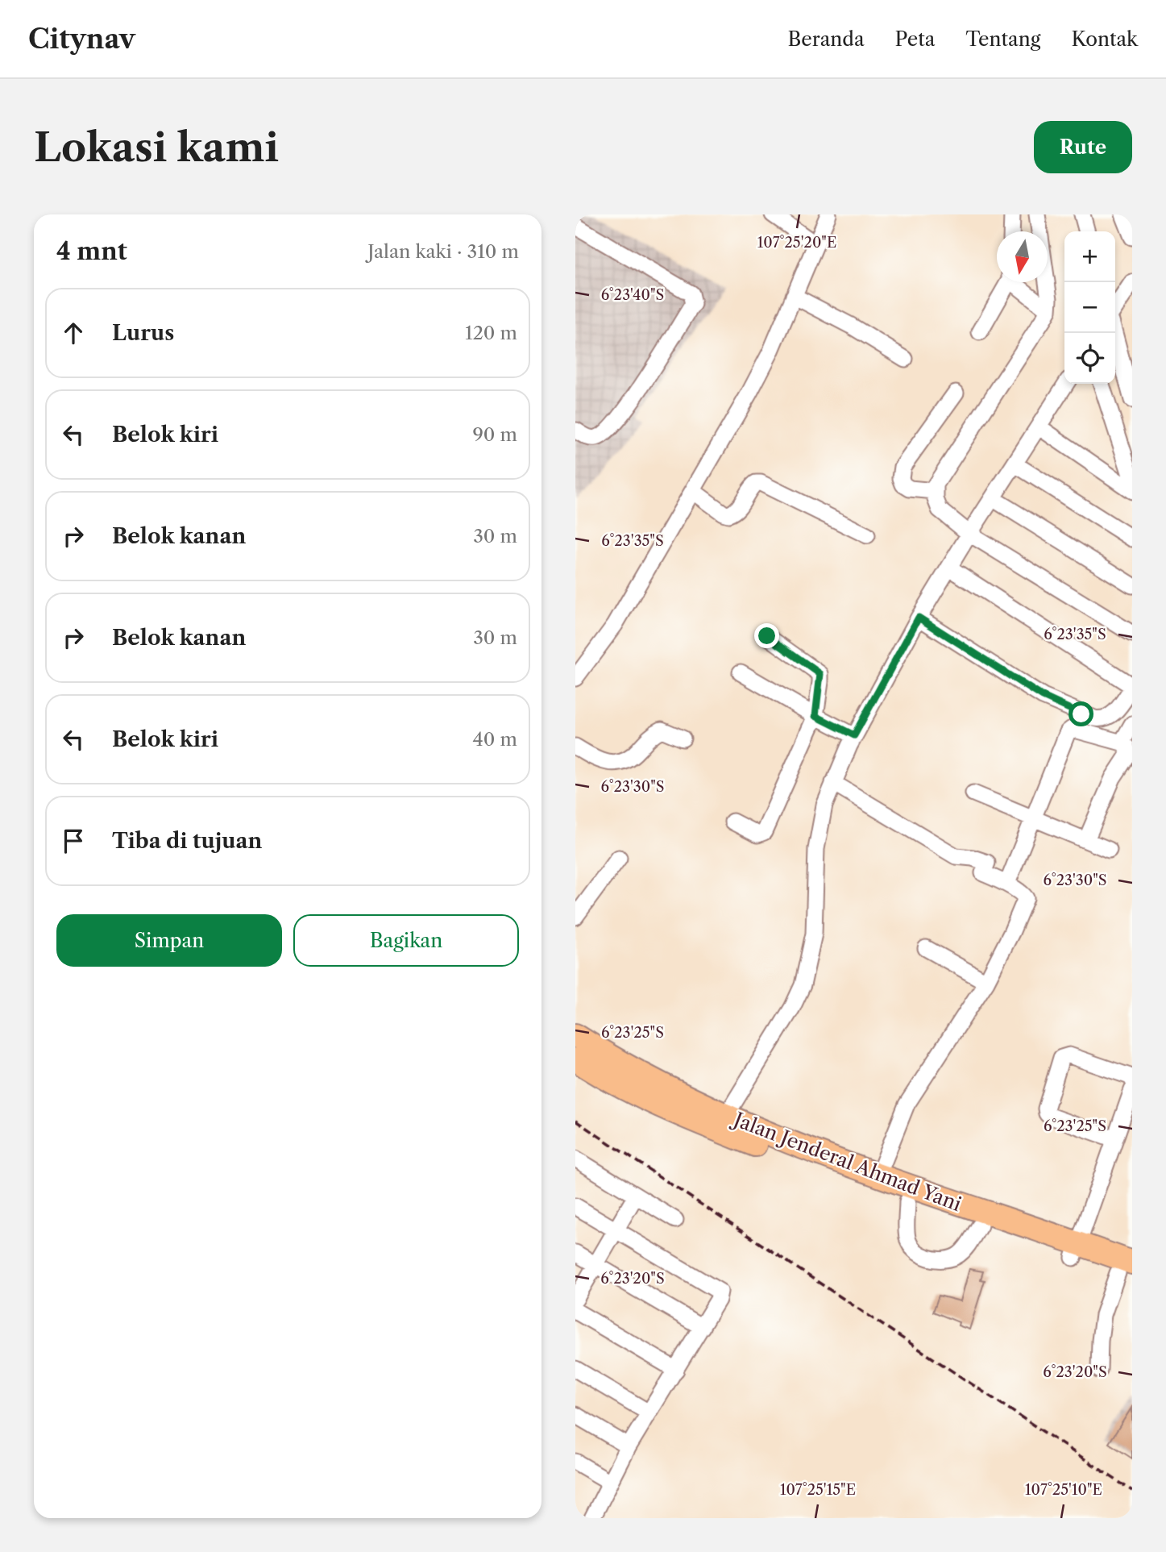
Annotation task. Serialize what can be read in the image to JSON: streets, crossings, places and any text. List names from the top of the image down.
{
  "streets": {
    "highway": ["Jalan Jenderal Ahmad Yani"]
  },
  "north": "bottom",
  "page": {
    "header": "Citynav",
    "nav": [
      "Beranda",
      "Peta",
      "Tentang",
      "Kontak"
    ],
    "buttons": [
      "Rute",
      ["Simpan", "Bagikan"]
    ],
    "title": "Lokasi kami",
    "heading": ["4 mnt", "Jalan kaki · 310 m"],
    "map_buttons": ["+", "−"],
    "list": [
      ["Lurus", "120 m"],
      ["Belok kiri", "90 m"],
      ["Belok kanan", "30 m"],
      ["Belok kanan", "30 m"],
      ["Belok kiri", "40 m"],
      "Tiba di tujuan"
    ]
  },
  "coordinates": [
    "107°25'20\"E",
    "6°23'40\"S",
    "6°23'35\"S",
    "6°23'30\"S",
    "6°23'25\"S",
    "6°23'20\"S",
    "107°25'15\"E",
    "107°25'10\"E"
  ]
}
